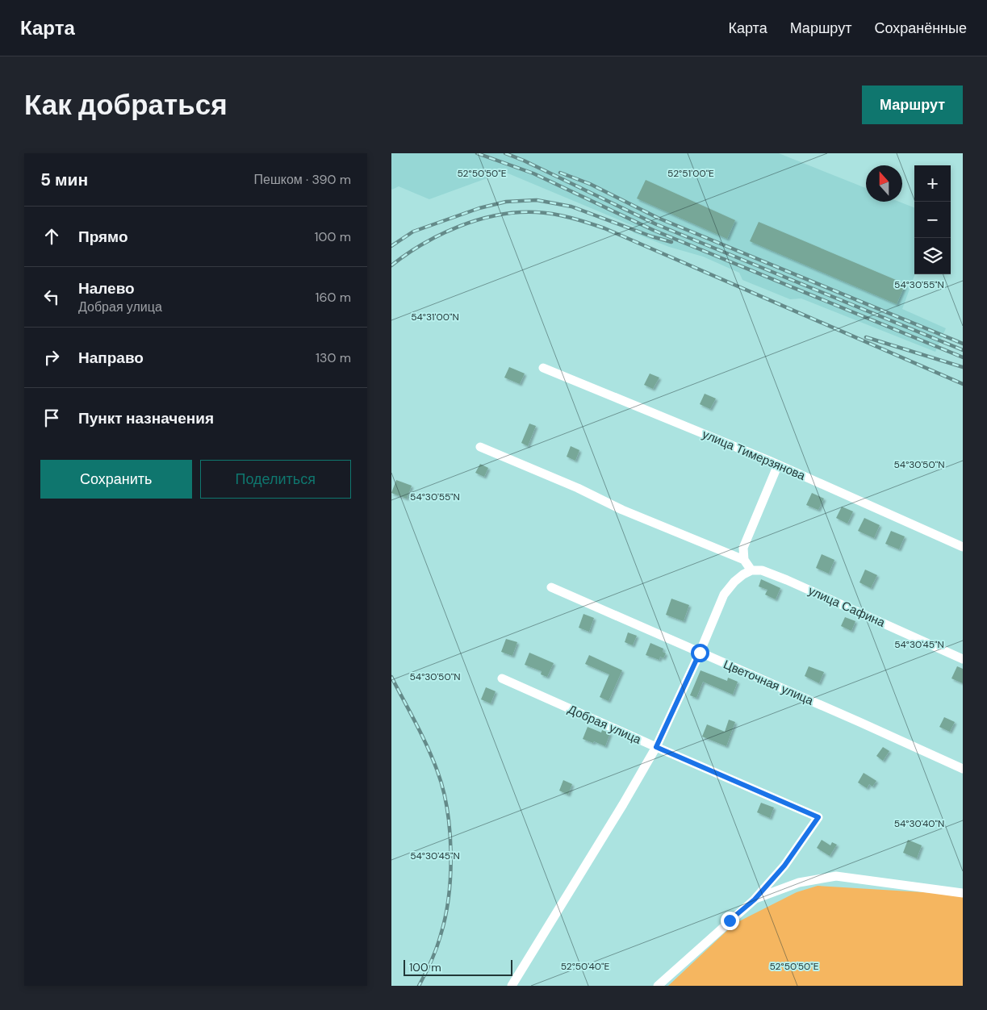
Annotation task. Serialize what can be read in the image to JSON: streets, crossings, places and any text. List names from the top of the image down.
{
  "streets": {
    "street": [
      "улица Тимерзянова",
      "улица Сафина",
      "Цветочная улица",
      "Добрая улица"
    ]
  },
  "scale_bar": "100 m",
  "north": "top",
  "page": {
    "header": "Карта",
    "nav": ["Карта", "Маршрут", "Сохранённые"],
    "buttons": [
      "Маршрут",
      ["Сохранить", "Поделиться"]
    ],
    "title": "Как добраться",
    "heading": ["5 мин", "Пешком · 390 m"],
    "map_buttons": ["+", "−"],
    "list": [
      ["Прямо", "100 m"],
      ["Налево", "Добрая улица", "160 m"],
      ["Направо", "130 m"],
      "Пункт назначения"
    ],
    "scale": "100 m"
  },
  "coordinates": [
    "52°50'50\"E",
    "52°51'00\"E",
    "54°30'55\"N",
    "54°31'00\"N",
    "54°30'50\"N",
    "54°30'45\"N",
    "54°30'40\"N",
    "52°50'40\"E"
  ]
}
